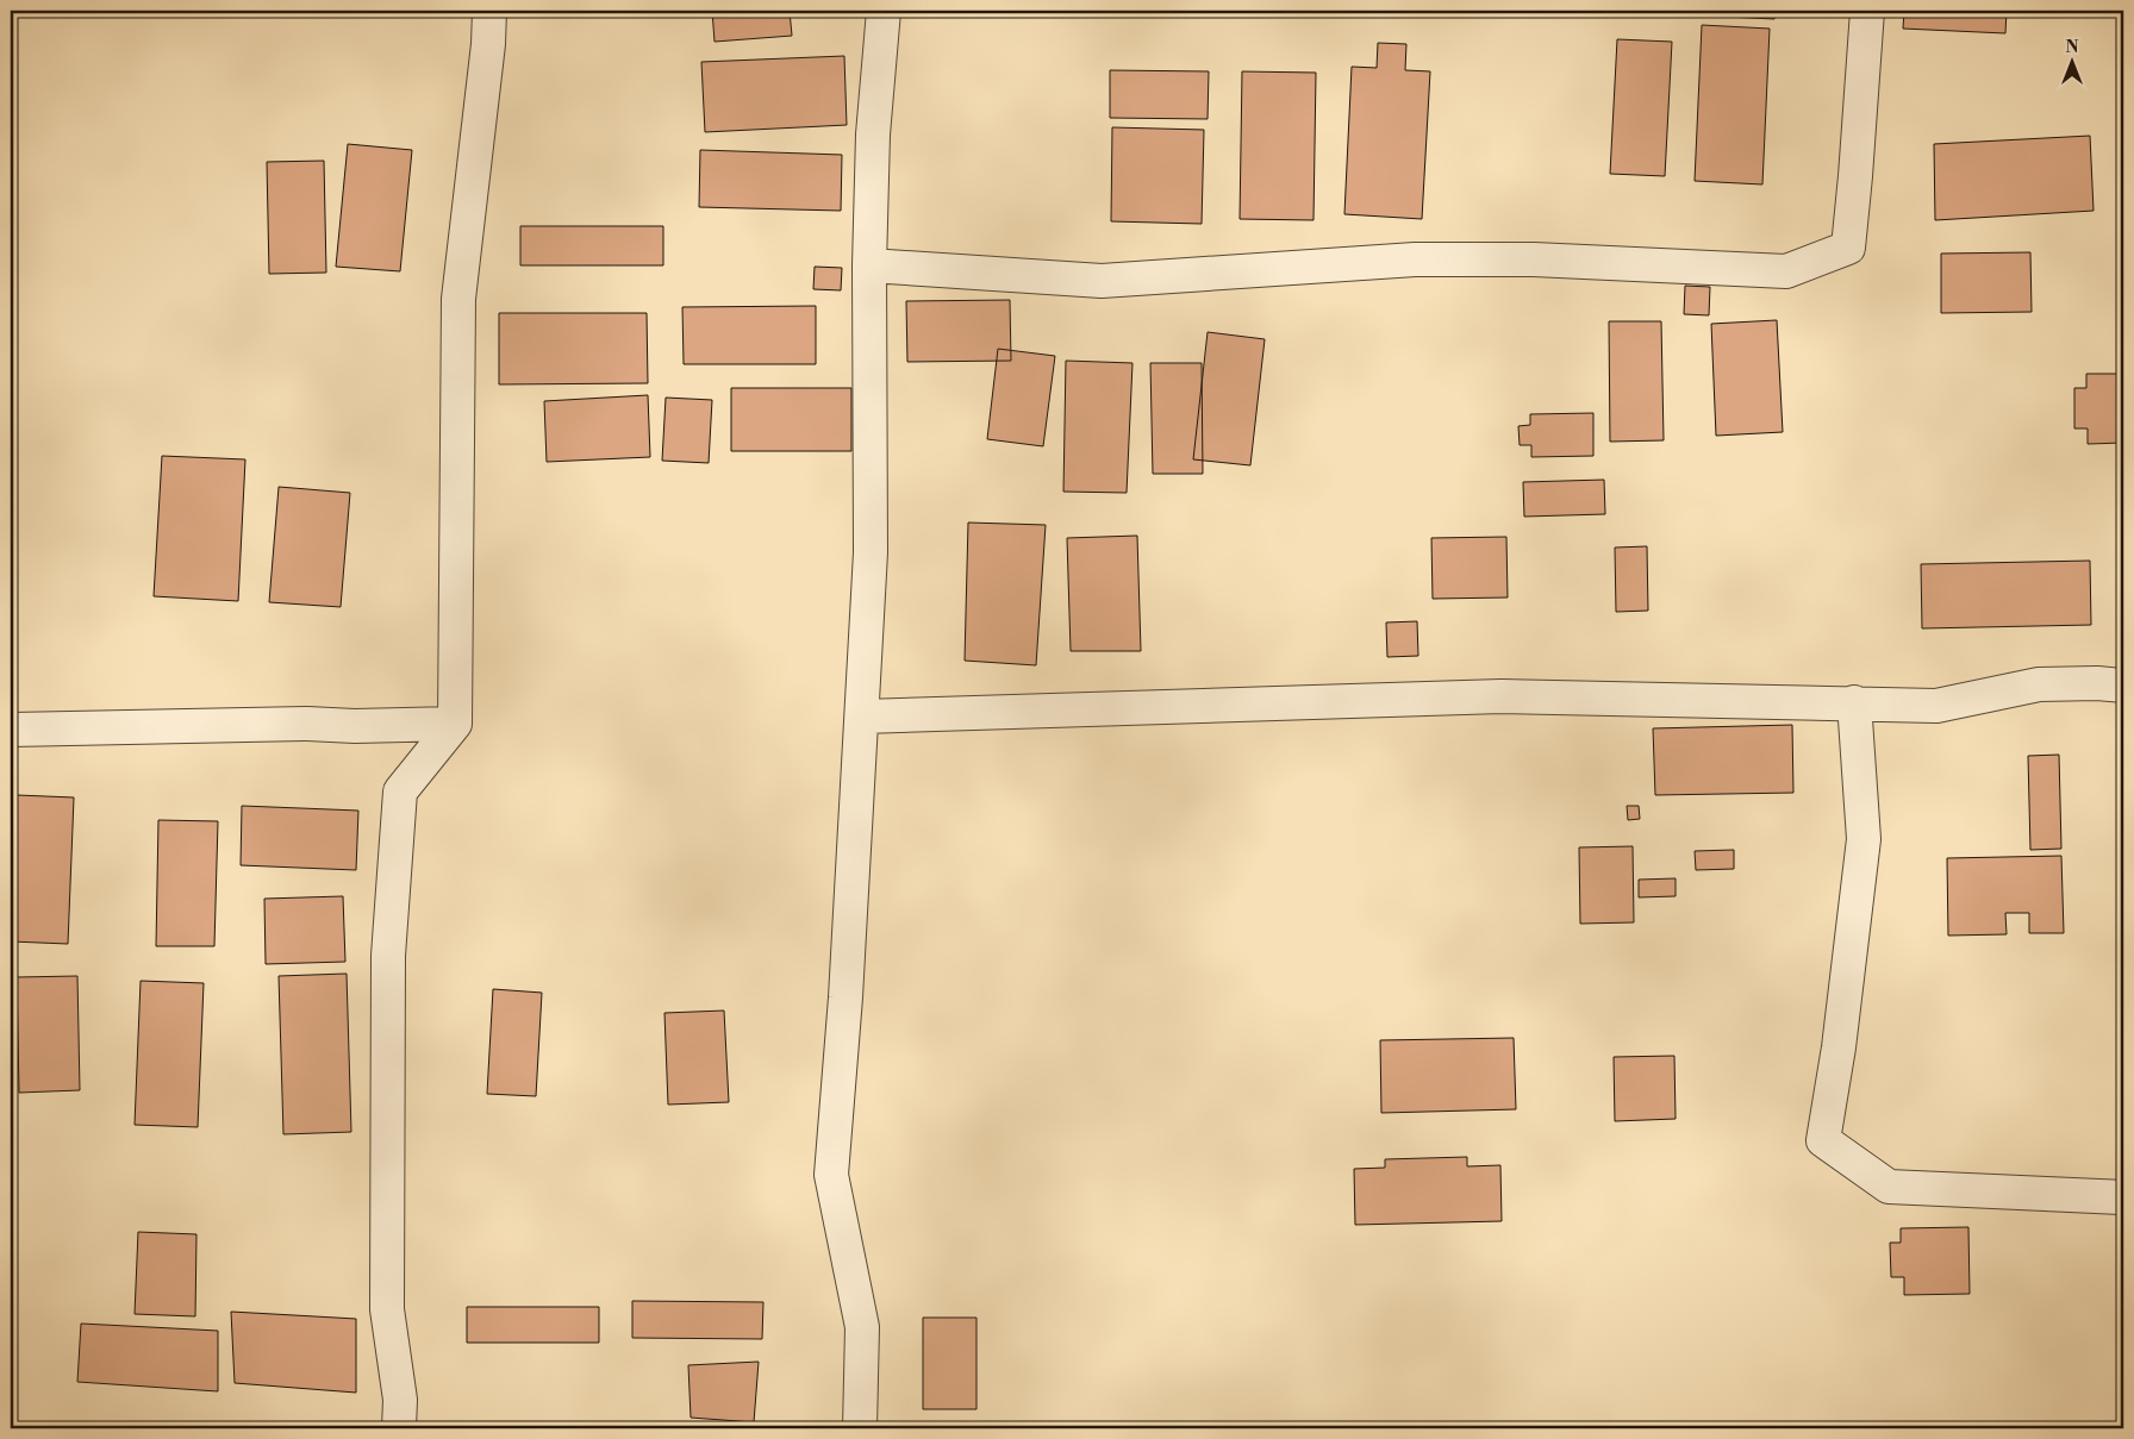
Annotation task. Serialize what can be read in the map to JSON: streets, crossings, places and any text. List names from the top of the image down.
{
  "north": "top"
}
